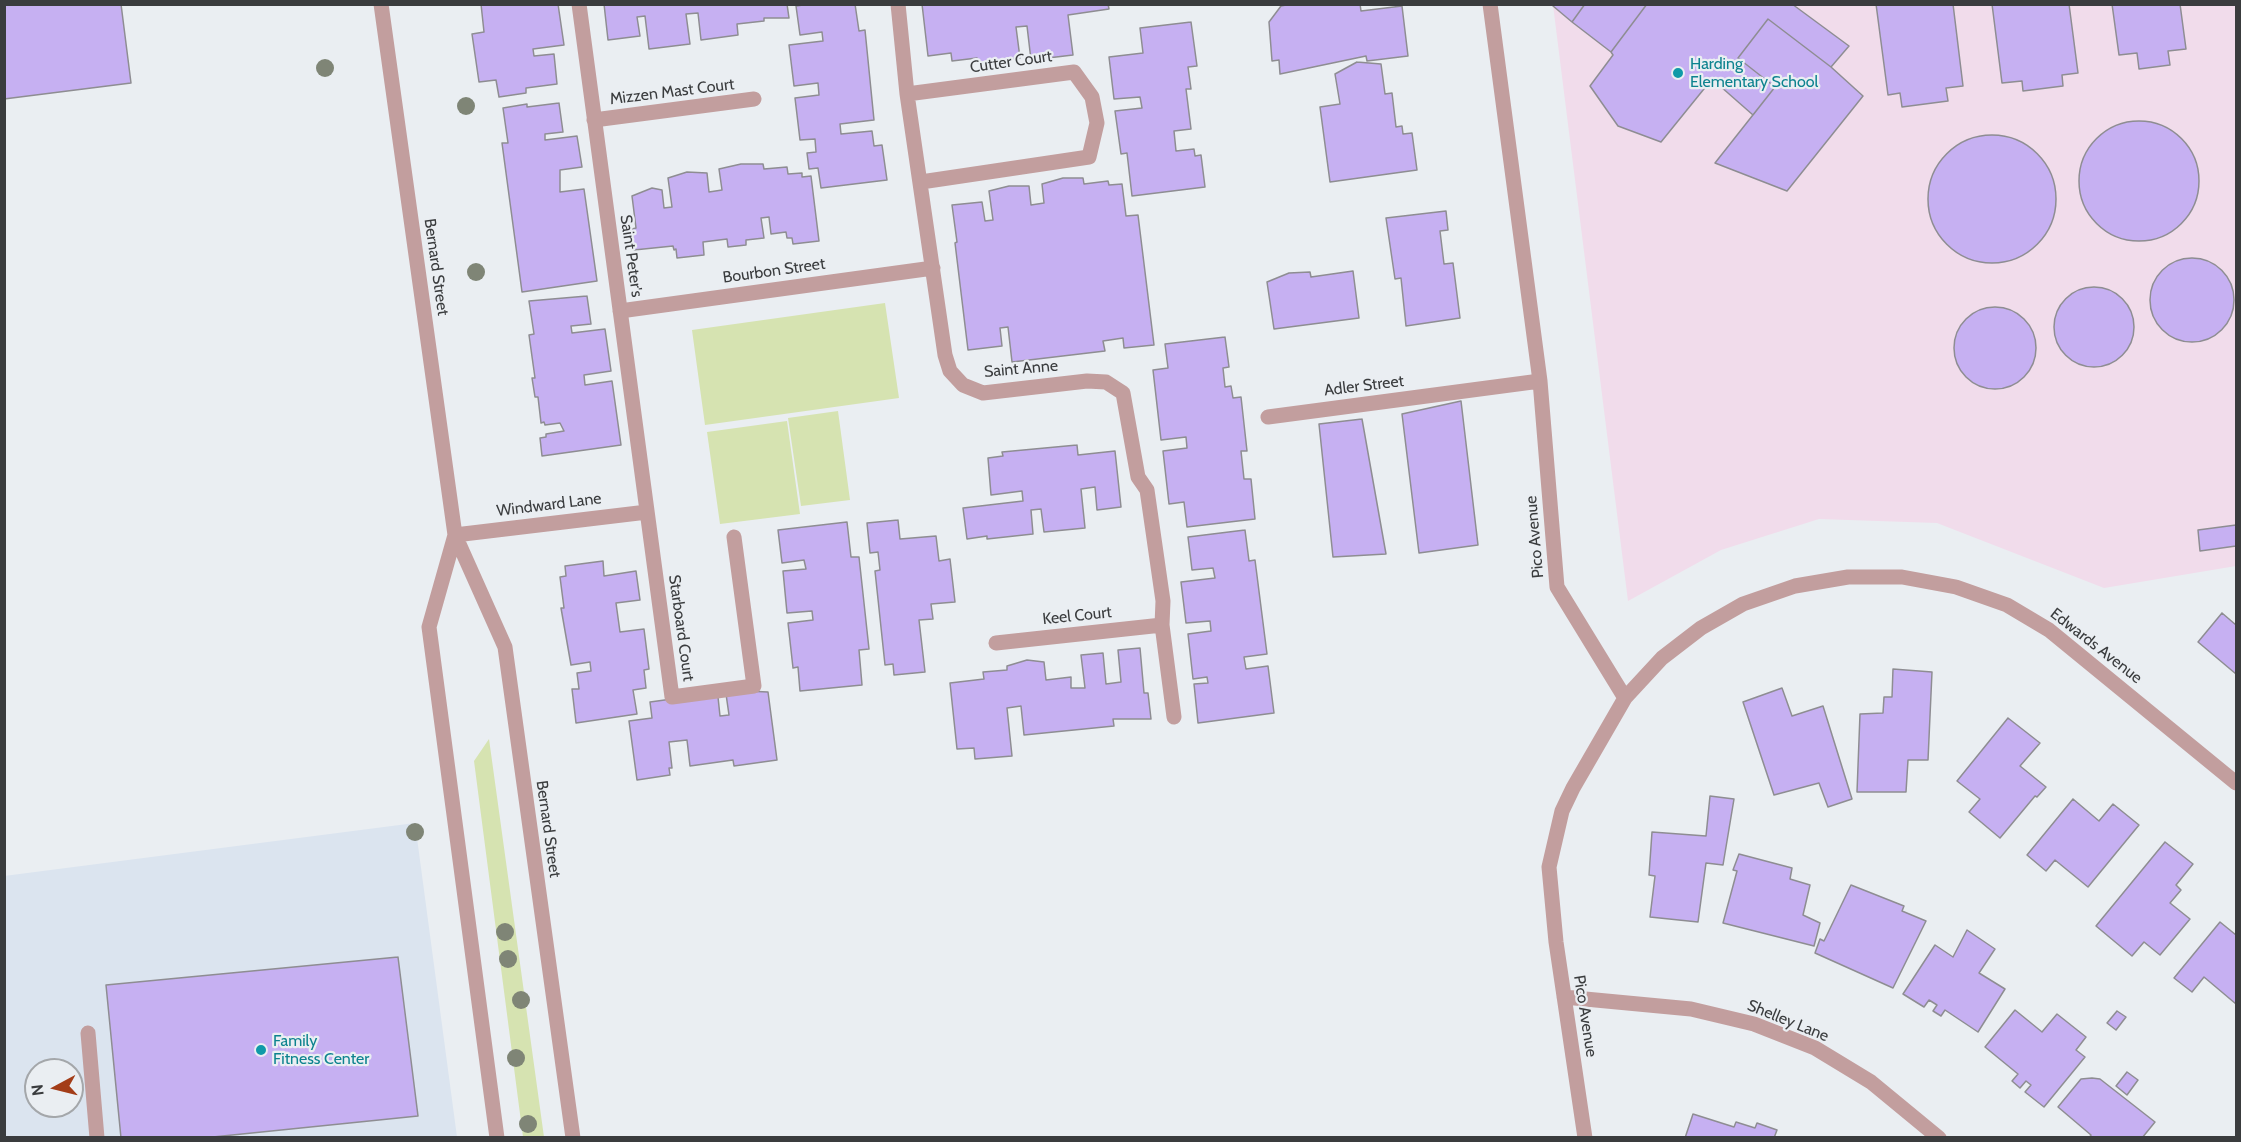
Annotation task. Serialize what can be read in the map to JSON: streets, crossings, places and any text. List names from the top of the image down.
{
  "streets": {
    "street": [
      "Cutter Court",
      "Mizzen Mast Court",
      "Saint Peter's",
      "Bernard Street",
      "Bourbon Street",
      "Saint Anne",
      "Adler Street",
      "Windward Lane",
      "Pico Avenue",
      "Keel Court",
      "Starboard Court",
      "Edwards Avenue",
      "Shelley Lane"
    ]
  },
  "crossings": [
    ["Cutter Court", "Saint Anne"],
    ["Mizzen Mast Court", "Saint Peter's"],
    ["Saint Peter's", "Bourbon Street"],
    ["Saint Peter's", "Windward Lane"],
    ["Saint Peter's", "Starboard Court"],
    ["Bernard Street", "Windward Lane"],
    ["Bourbon Street", "Saint Anne"],
    ["Saint Anne", "Keel Court"],
    ["Adler Street", "Pico Avenue"],
    ["Windward Lane", "Starboard Court"],
    ["Pico Avenue", "Edwards Avenue"],
    ["Pico Avenue", "Shelley Lane"]
  ],
  "places": ["Harding Elementary School", "Family Fitness Center"],
  "north": "left"
}
